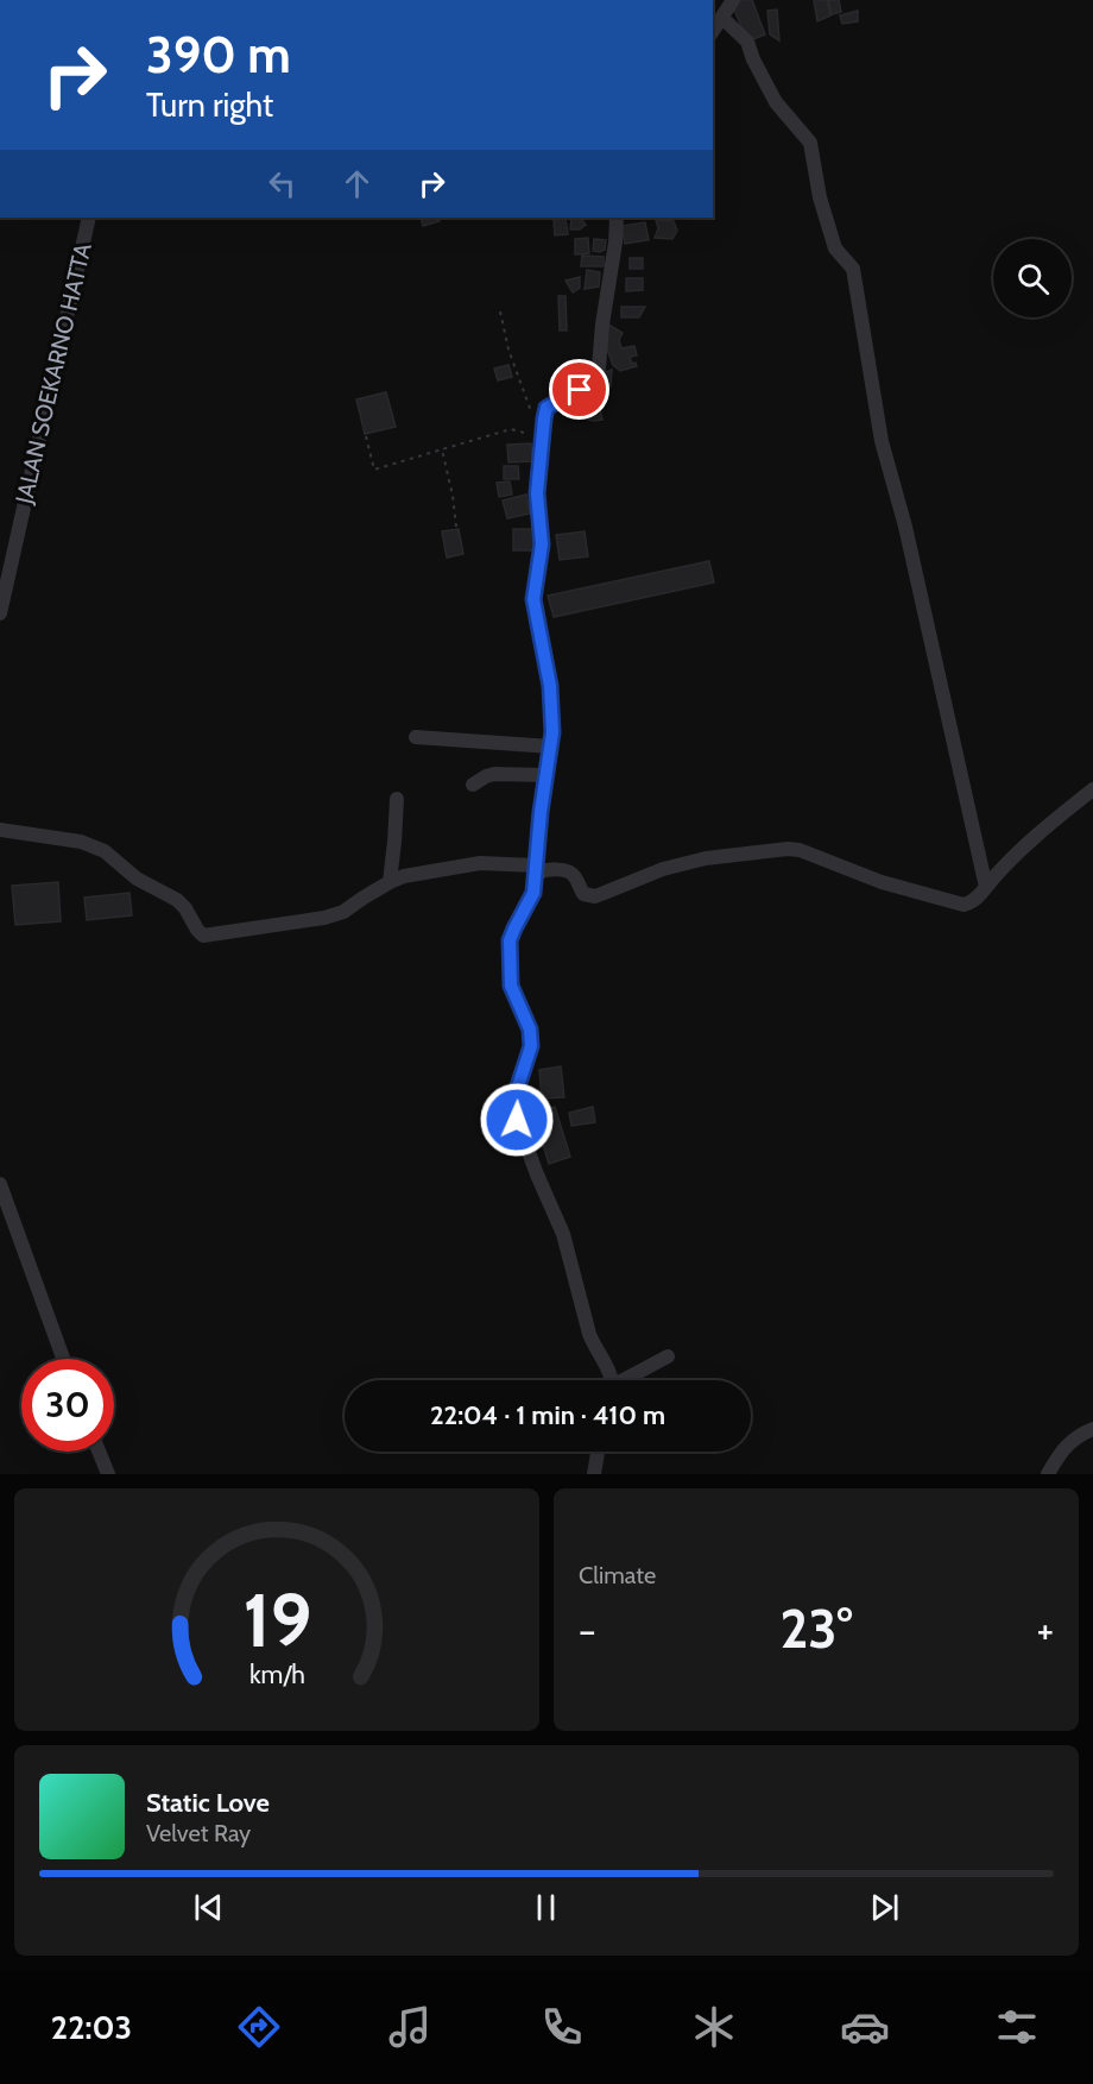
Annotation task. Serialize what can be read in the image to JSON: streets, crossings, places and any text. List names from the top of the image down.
{
  "streets": {
    "street": ["JALAN SOEKARNO HATTA"]
  },
  "page": {
    "turn": ["390 m", "Turn right"],
    "limit": "30",
    "trip": "22:04 · 1 min · 410 m",
    "tile": "Climate",
    "heat": ["−", "23°", "+"],
    "song": ["Static Love", "Velvet Ray"],
    "tabs": "22:03",
    "gauge": ["19", "km/h"]
  }
}
